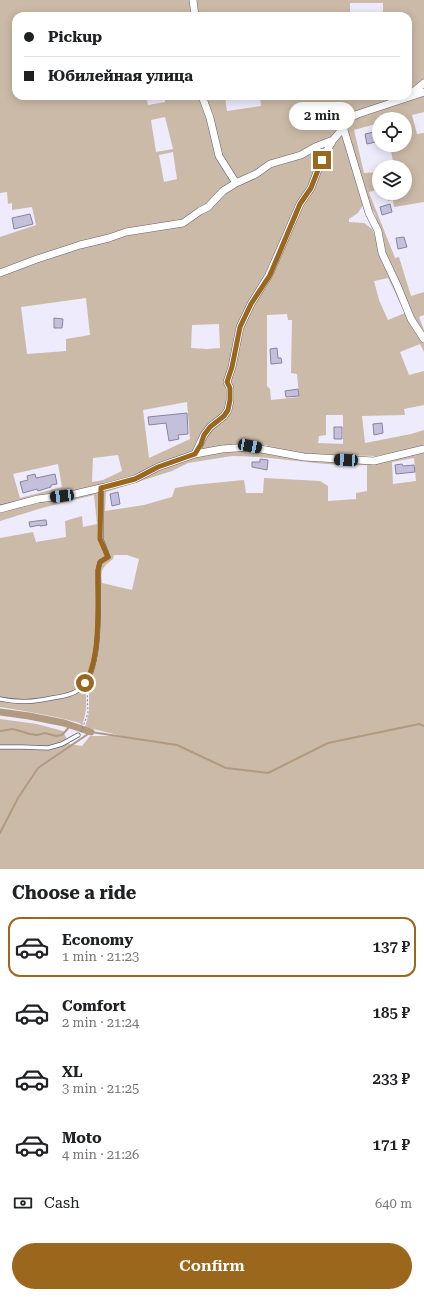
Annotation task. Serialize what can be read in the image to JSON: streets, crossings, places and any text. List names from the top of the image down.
{
  "page": {
    "banner": ["Pickup", "Юбилейная улица"],
    "bubble": "2 min",
    "heading": "Choose a ride",
    "list": [
      {
        "name": "Economy",
        "note": "1 min · 21:23",
        "value": "137 ₽"
      },
      {
        "name": "Comfort",
        "note": "2 min · 21:24",
        "value": "185 ₽"
      },
      {
        "name": "XL",
        "note": "3 min · 21:25",
        "value": "233 ₽"
      },
      {
        "name": "Moto",
        "note": "4 min · 21:26",
        "value": "171 ₽"
      }
    ],
    "pay": ["Cash", "640 m"],
    "buttons": "Confirm"
  }
}
